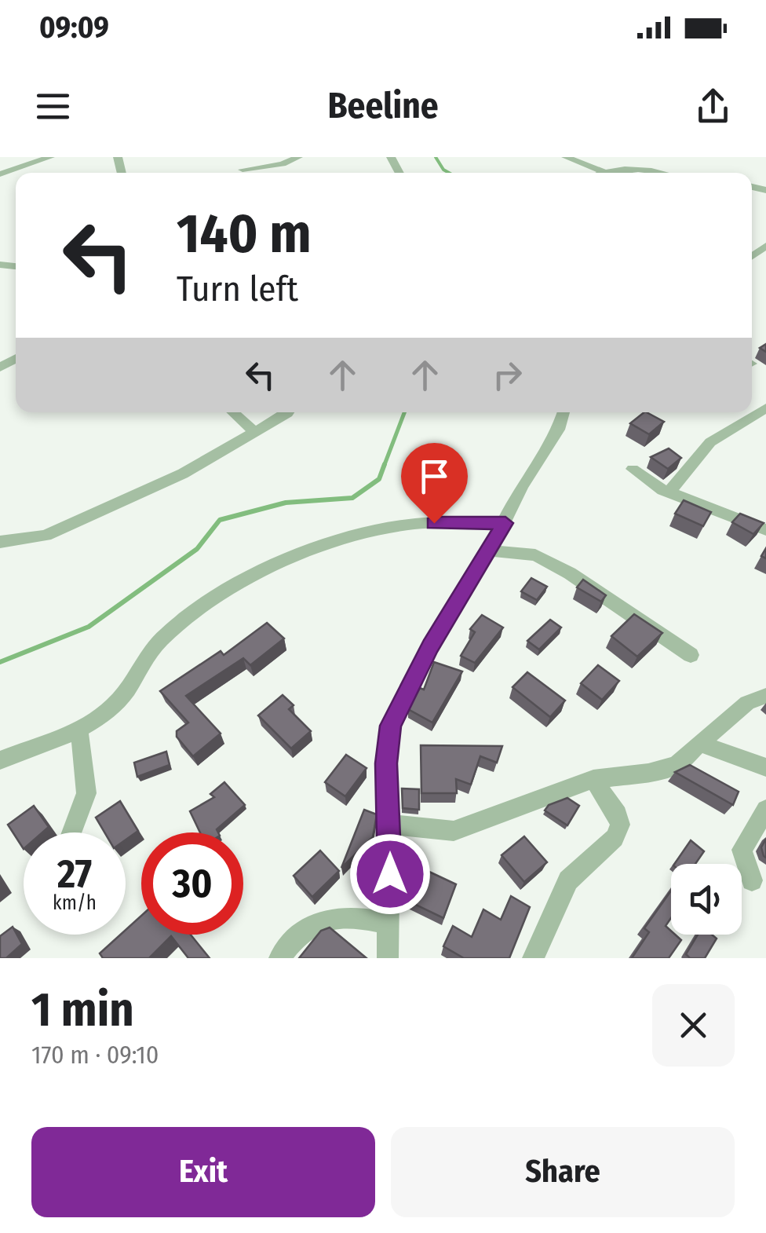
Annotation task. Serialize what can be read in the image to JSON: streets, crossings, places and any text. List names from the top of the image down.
{
  "page": {
    "status": "09:09",
    "header": "Beeline",
    "turn": ["140 m", "Turn left"],
    "speed": "27 km/h",
    "limit": "30",
    "heading": ["1 min", "170 m · 09:10"],
    "buttons": ["Exit", "Share"]
  }
}
